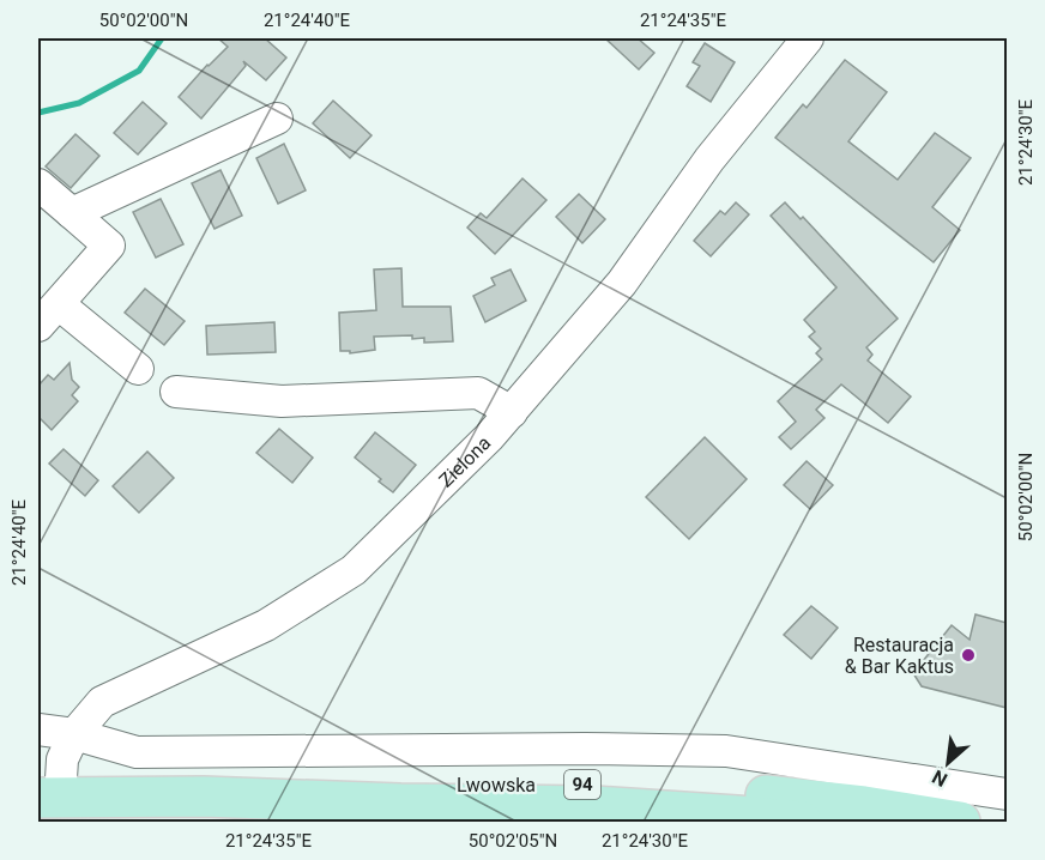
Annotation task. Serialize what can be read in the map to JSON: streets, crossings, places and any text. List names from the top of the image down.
{
  "streets": {
    "main road": ["Lwowska", "94"],
    "street": ["Zielona"]
  },
  "crossings": [
    ["Zielona", "Lwowska"]
  ],
  "places": ["Restauracja & Bar Kaktus"],
  "north": "bottom left",
  "coordinates": [
    "50°02'00\"N",
    "21°24'40\"E",
    "21°24'35\"E",
    "21°24'30\"E",
    "50°02'05\"N"
  ]
}
